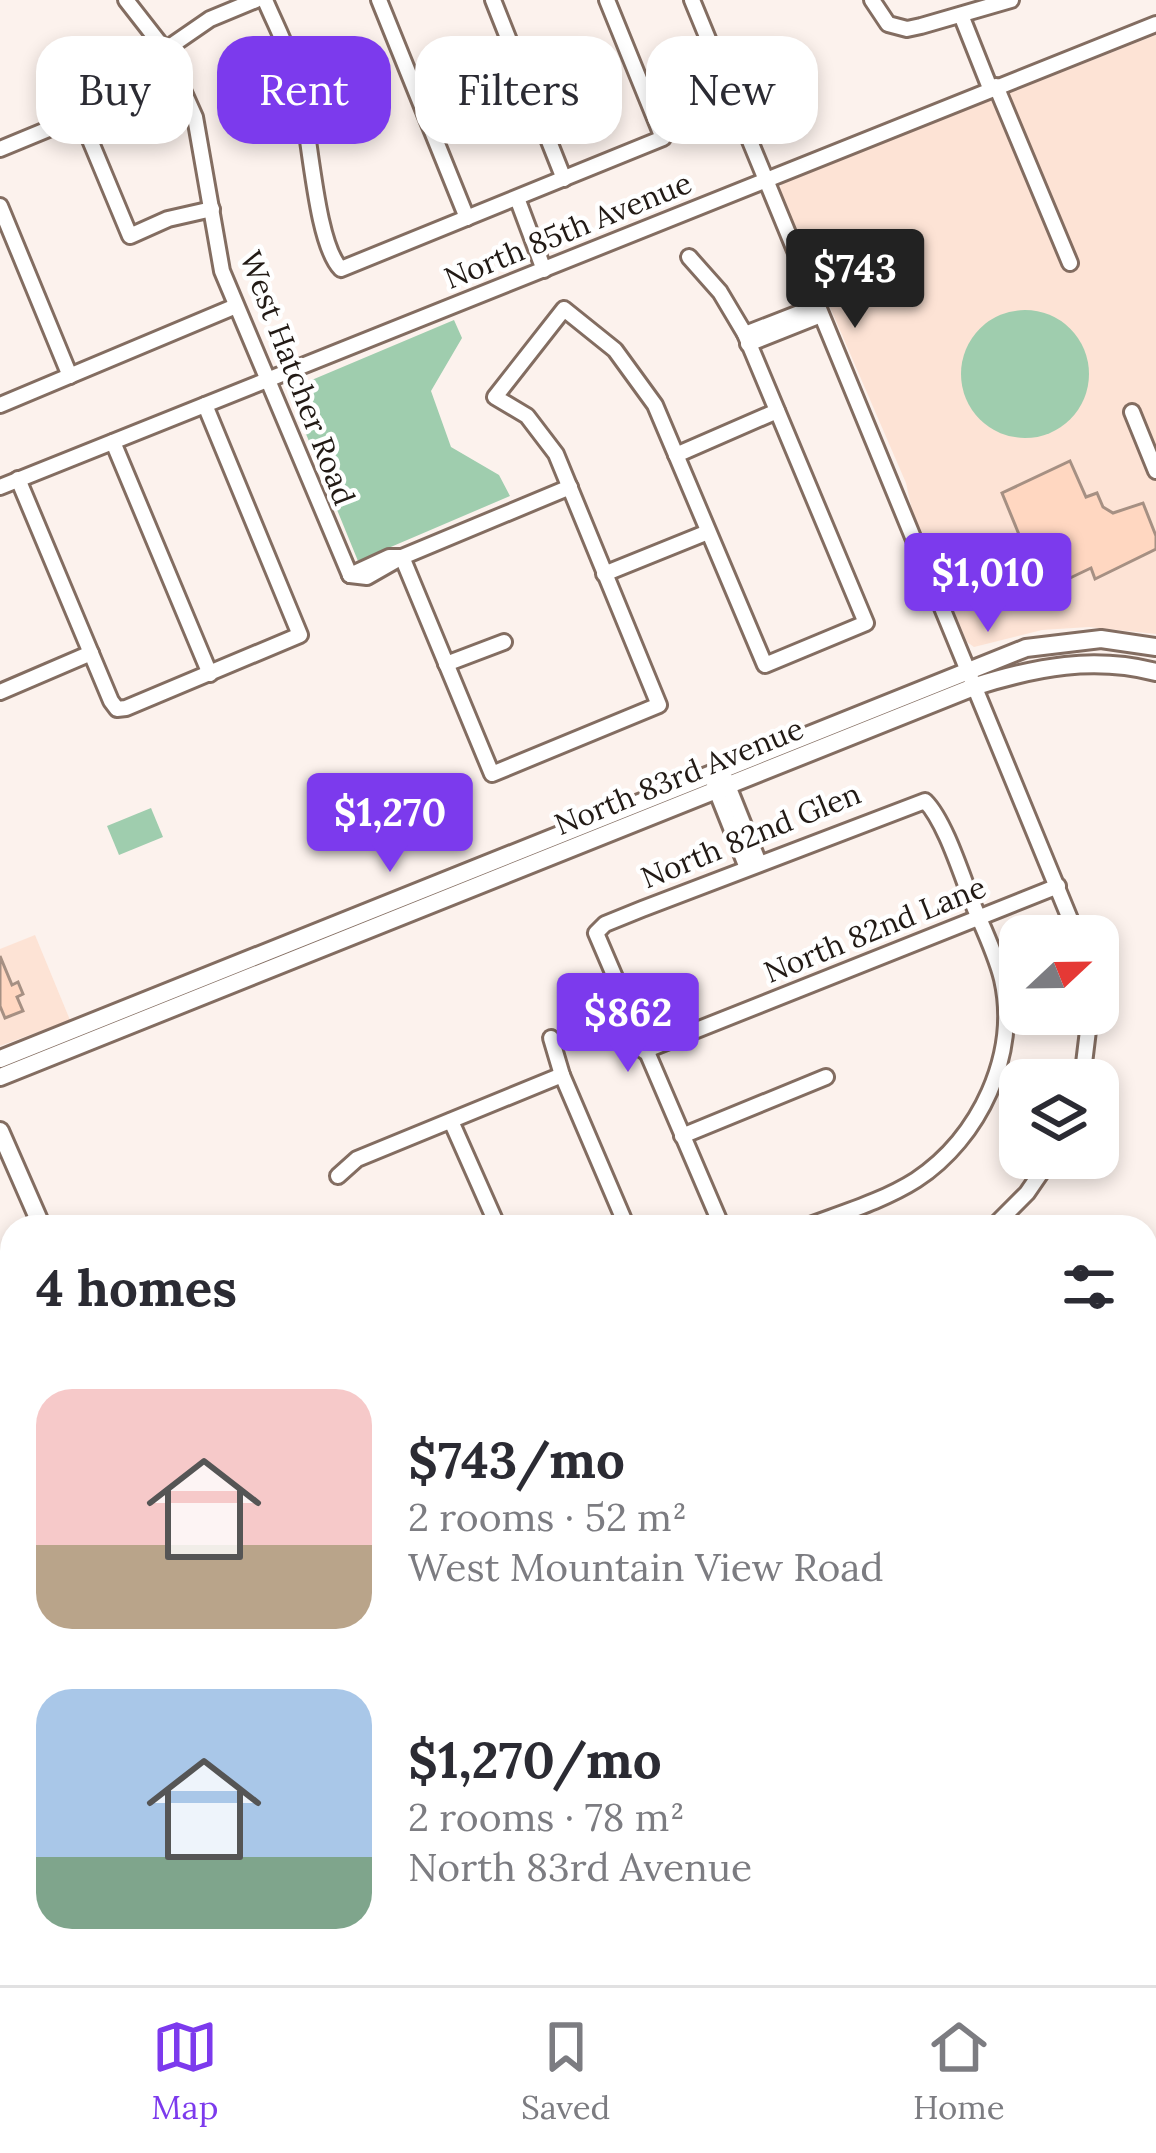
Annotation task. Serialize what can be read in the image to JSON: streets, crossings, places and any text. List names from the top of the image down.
{
  "streets": {
    "main road": ["North 83rd Avenue"],
    "street": [
      "North 85th Avenue",
      "West Hatcher Road",
      "North 82nd Glen",
      "North 82nd Lane"
    ]
  },
  "crossings": [
    ["North 85th Avenue", "West Hatcher Road"],
    ["North 82nd Glen", "North 82nd Lane"]
  ],
  "north": "right",
  "page": {
    "chip": [
      "Buy",
      "Rent",
      "Filters",
      "New"
    ],
    "price": [
      "$743",
      "$1,010",
      "$1,270",
      "$862"
    ],
    "heading": "4 homes",
    "list": [
      {
        "name": "$743/mo",
        "note": "2 rooms · 52 m² · West Mountain View Road"
      },
      {
        "name": "$1,270/mo",
        "note": "2 rooms · 78 m² · North 83rd Avenue"
      }
    ],
    "tabs": ["Map", "Saved", "Home"]
  }
}
